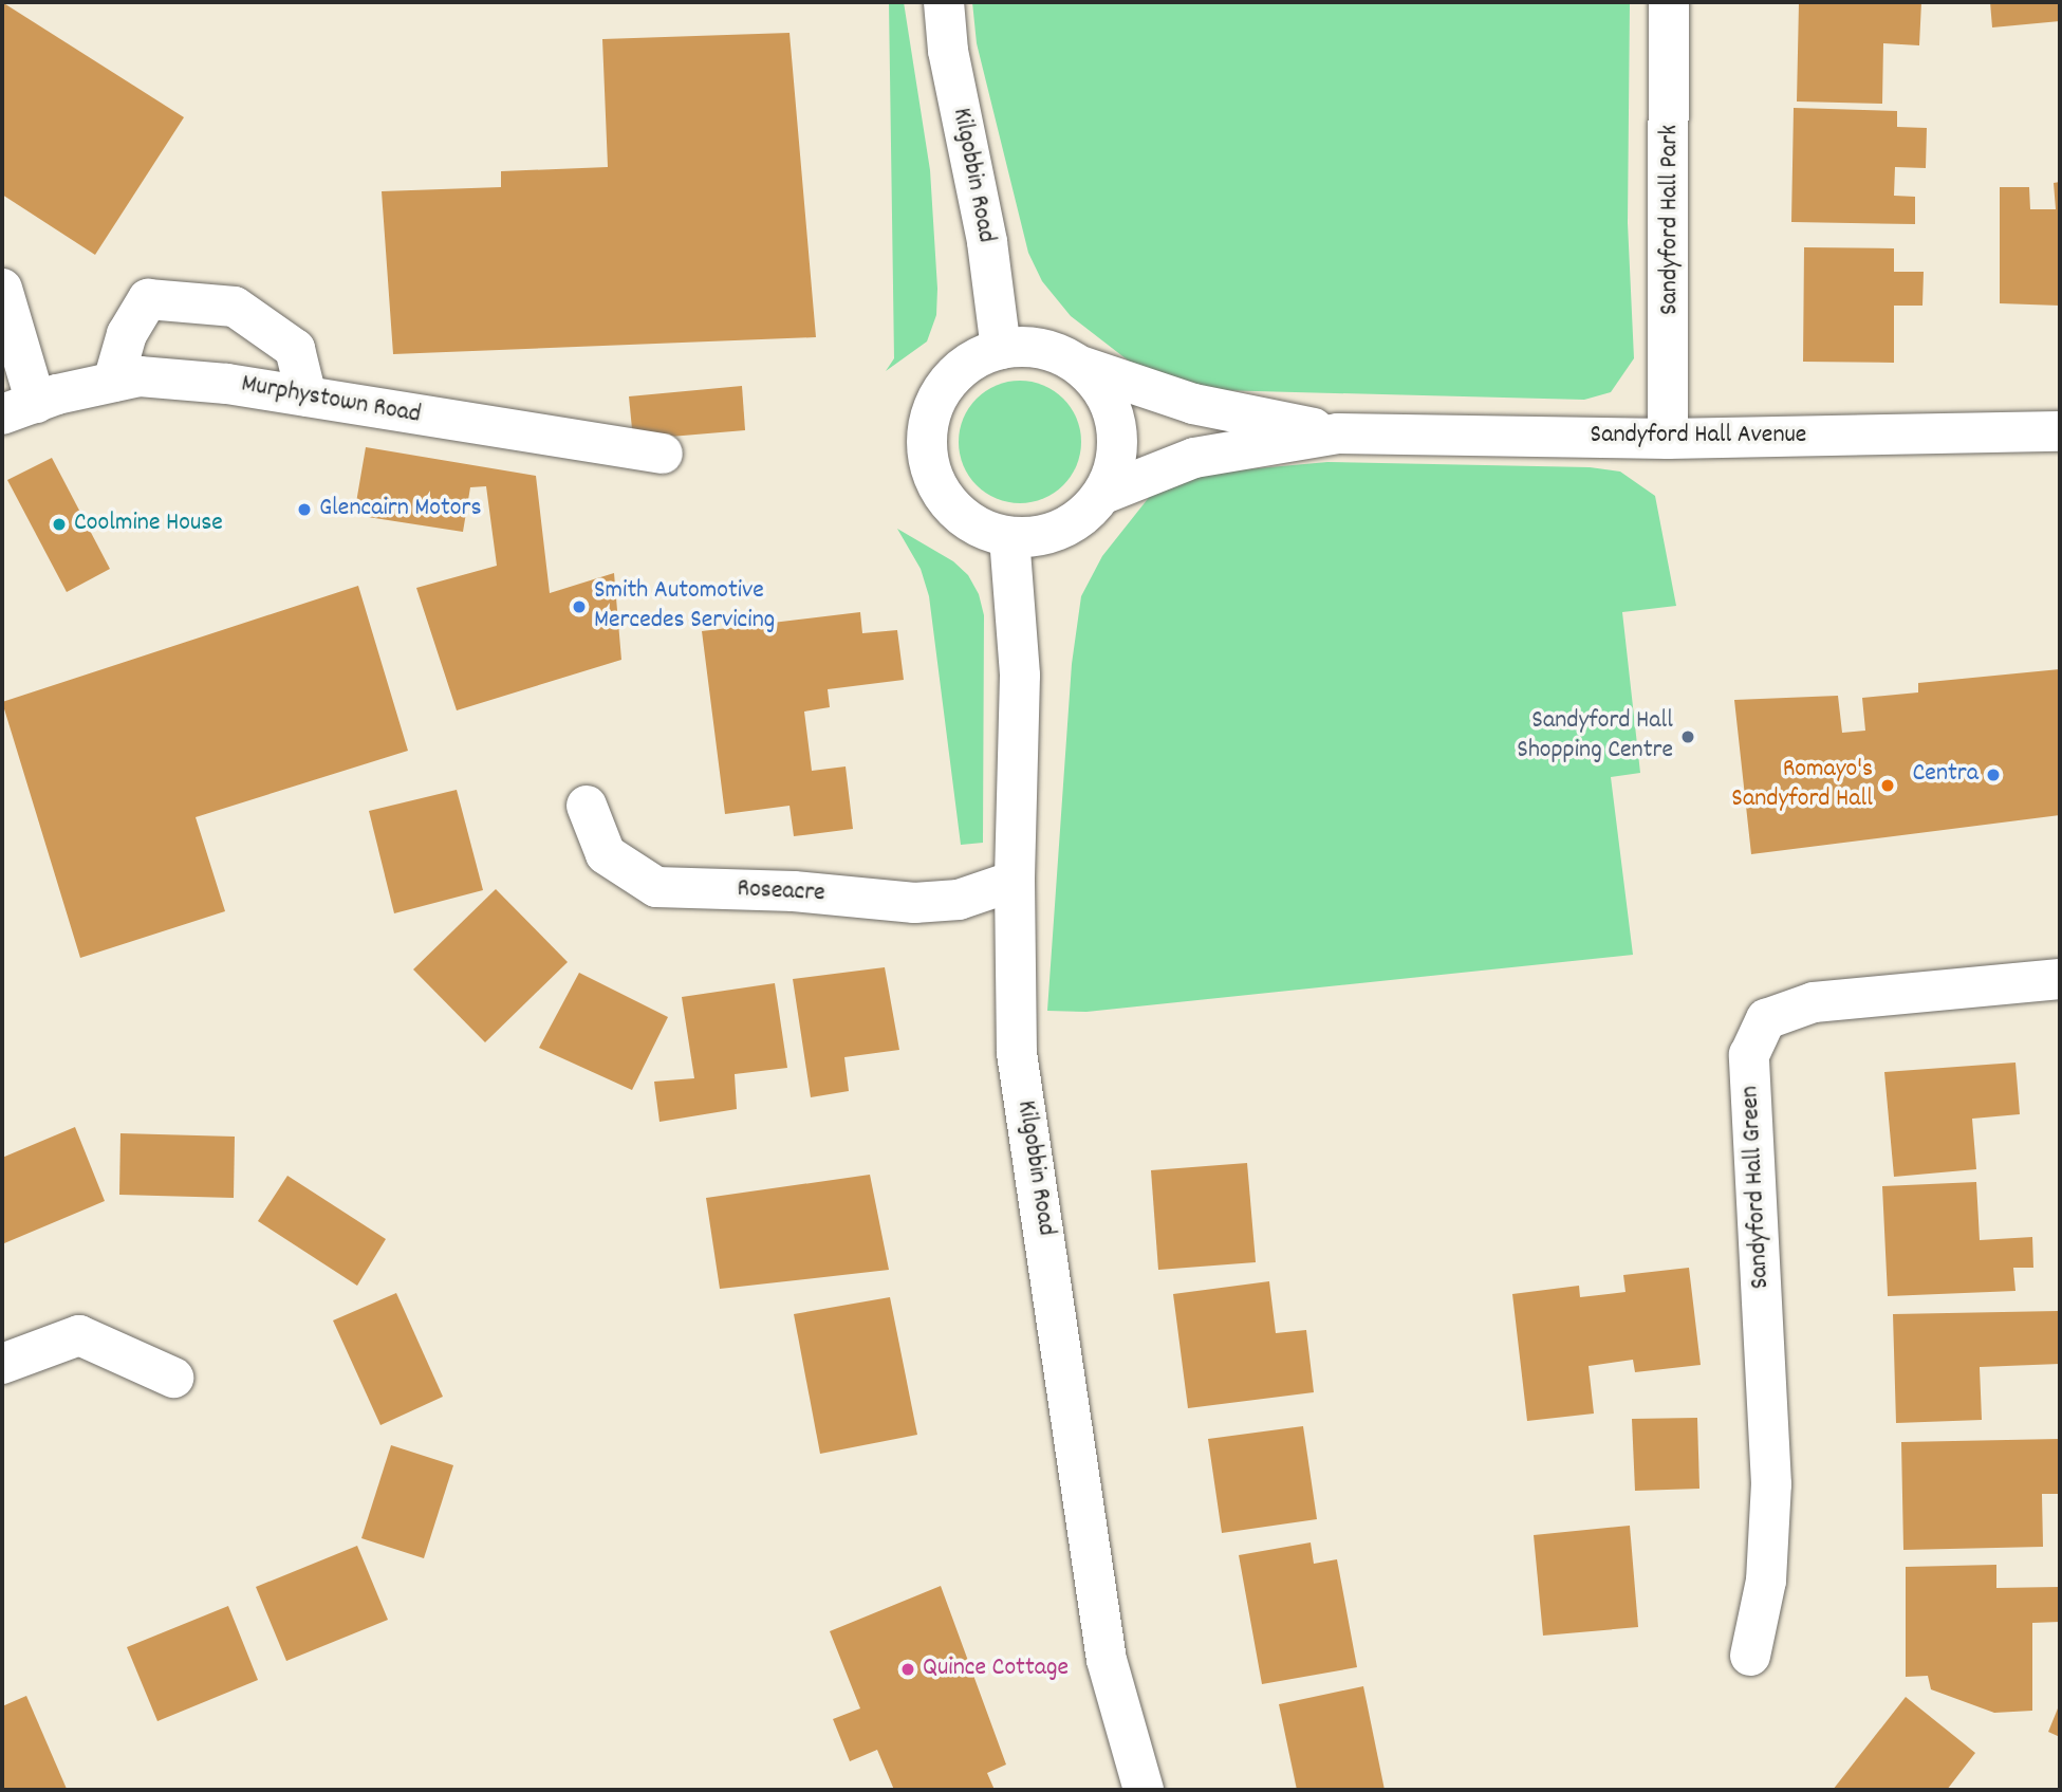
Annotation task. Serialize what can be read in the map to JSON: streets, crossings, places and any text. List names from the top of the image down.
{
  "streets": {
    "street": [
      "Kilgobbin Road",
      "Sandyford Hall Park",
      "Murphystown Road",
      "Sandyford Hall Avenue",
      "Roseacre",
      "Sandyford Hall Green"
    ]
  },
  "crossings": [
    ["Kilgobbin Road", "Sandyford Hall Avenue"],
    ["Kilgobbin Road", "Roseacre"],
    ["Sandyford Hall Park", "Sandyford Hall Avenue"]
  ],
  "places": [
    "Glencairn Motors",
    "Coolmine House",
    "Smith Automotive Mercedes Servicing",
    "Sandyford Hall Shopping Centre",
    "Centra",
    "Romayo's Sandyford Hall",
    "Quince Cottage"
  ]
}
